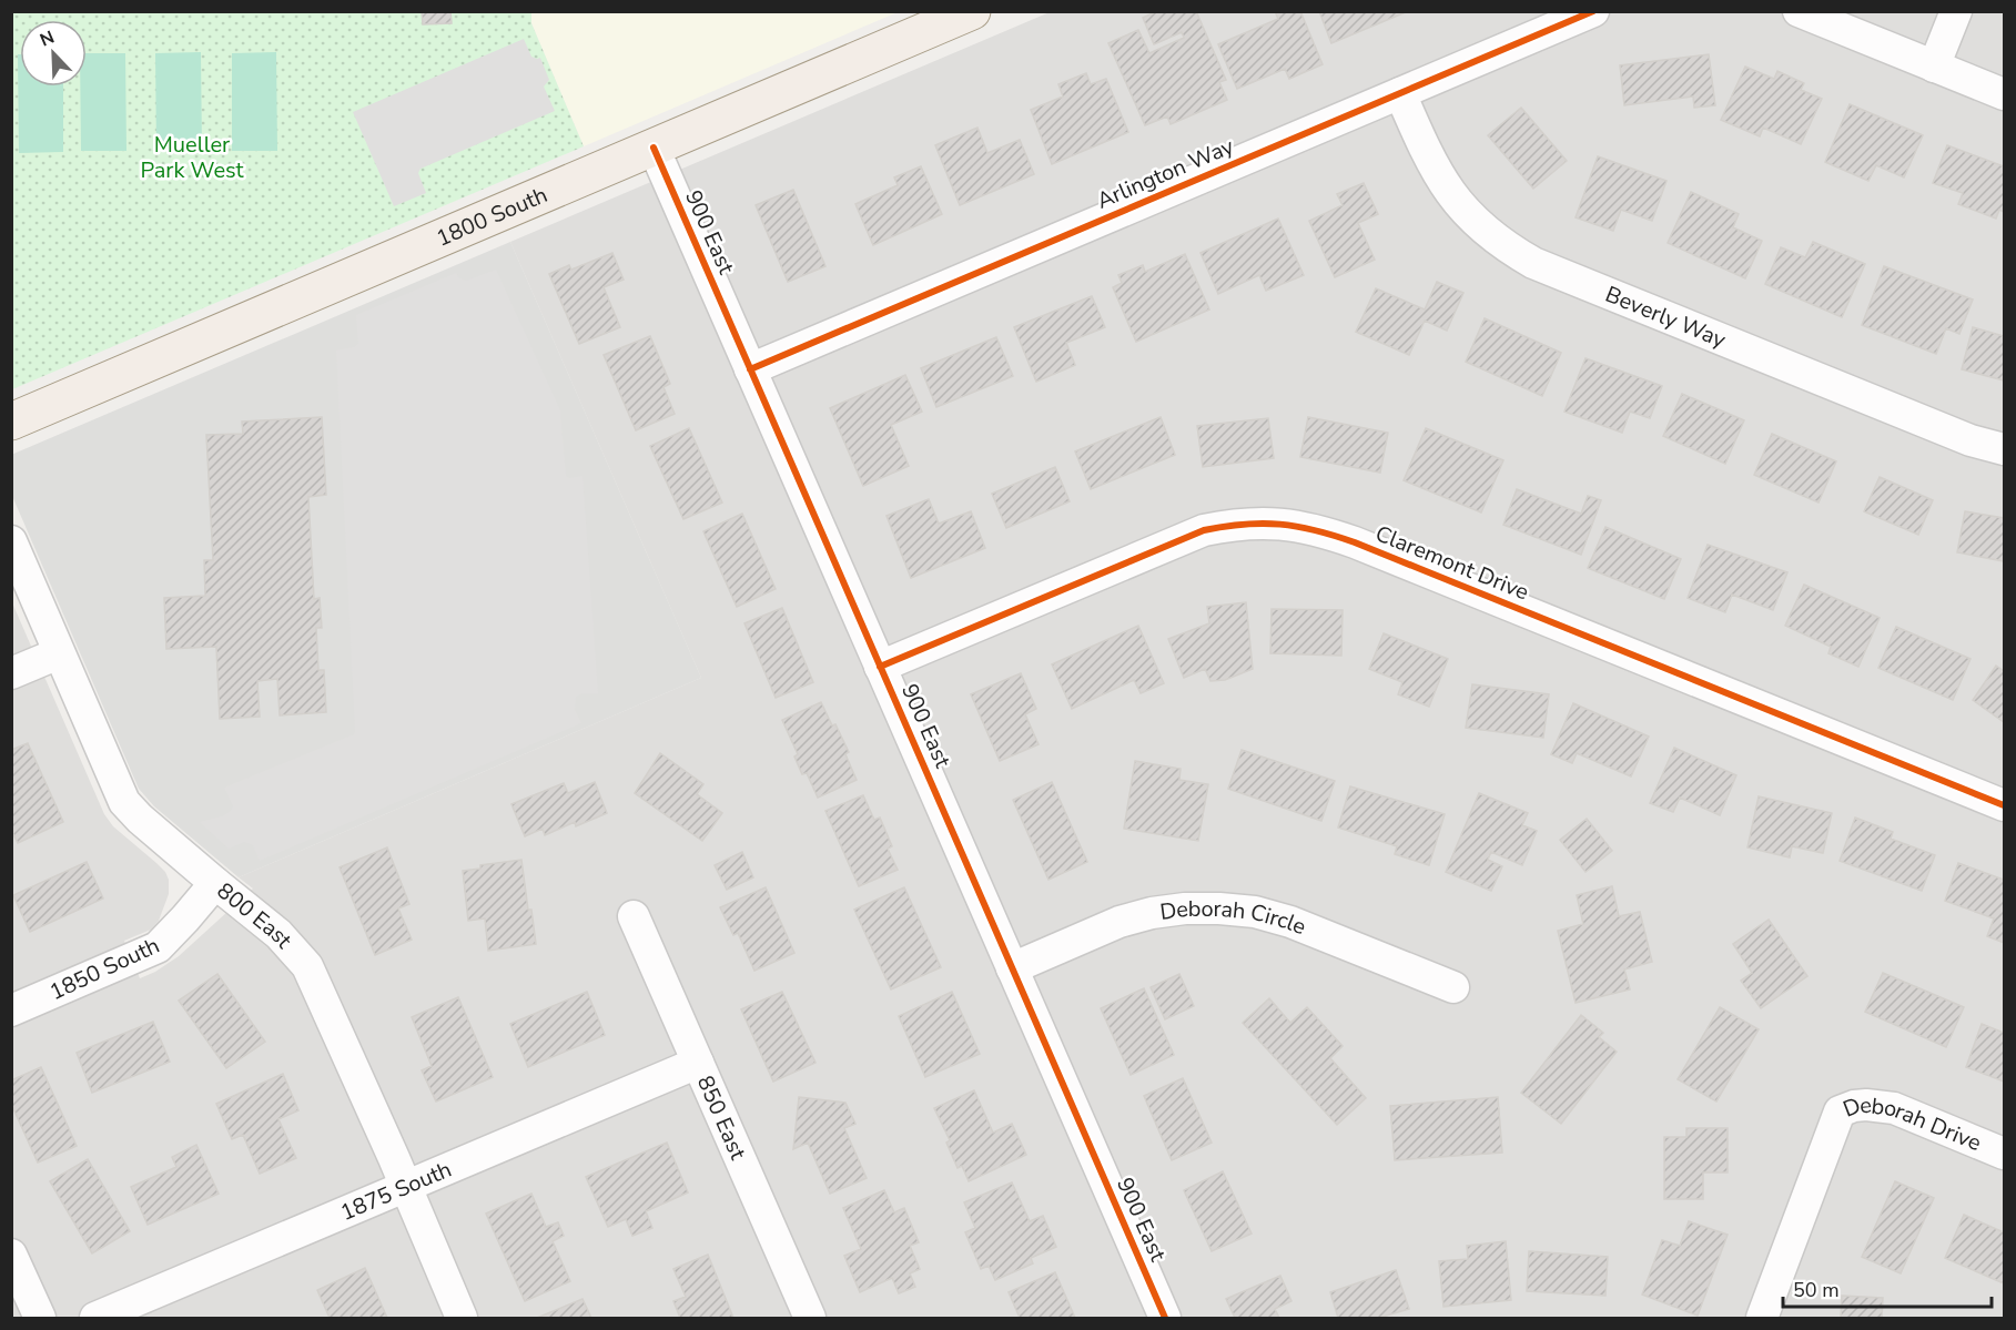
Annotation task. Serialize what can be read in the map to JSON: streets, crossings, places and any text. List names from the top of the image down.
{
  "streets": {
    "main road": ["1800 South"],
    "street": [
      "Arlington Way",
      "900 East",
      "Beverly Way",
      "Claremont Drive",
      "800 East",
      "Deborah Circle",
      "1850 South",
      "850 East",
      "Deborah Drive",
      "1875 South"
    ]
  },
  "crossings": [
    ["Arlington Way", "900 East"],
    ["Arlington Way", "Beverly Way"],
    ["1800 South", "900 East"],
    ["900 East", "Claremont Drive"],
    ["900 East", "Deborah Circle"],
    ["800 East", "1850 South"],
    ["800 East", "1875 South"],
    ["850 East", "1875 South"]
  ],
  "parks": ["Mueller Park West"],
  "scale_bar": "50 m",
  "north": "top left"
}
